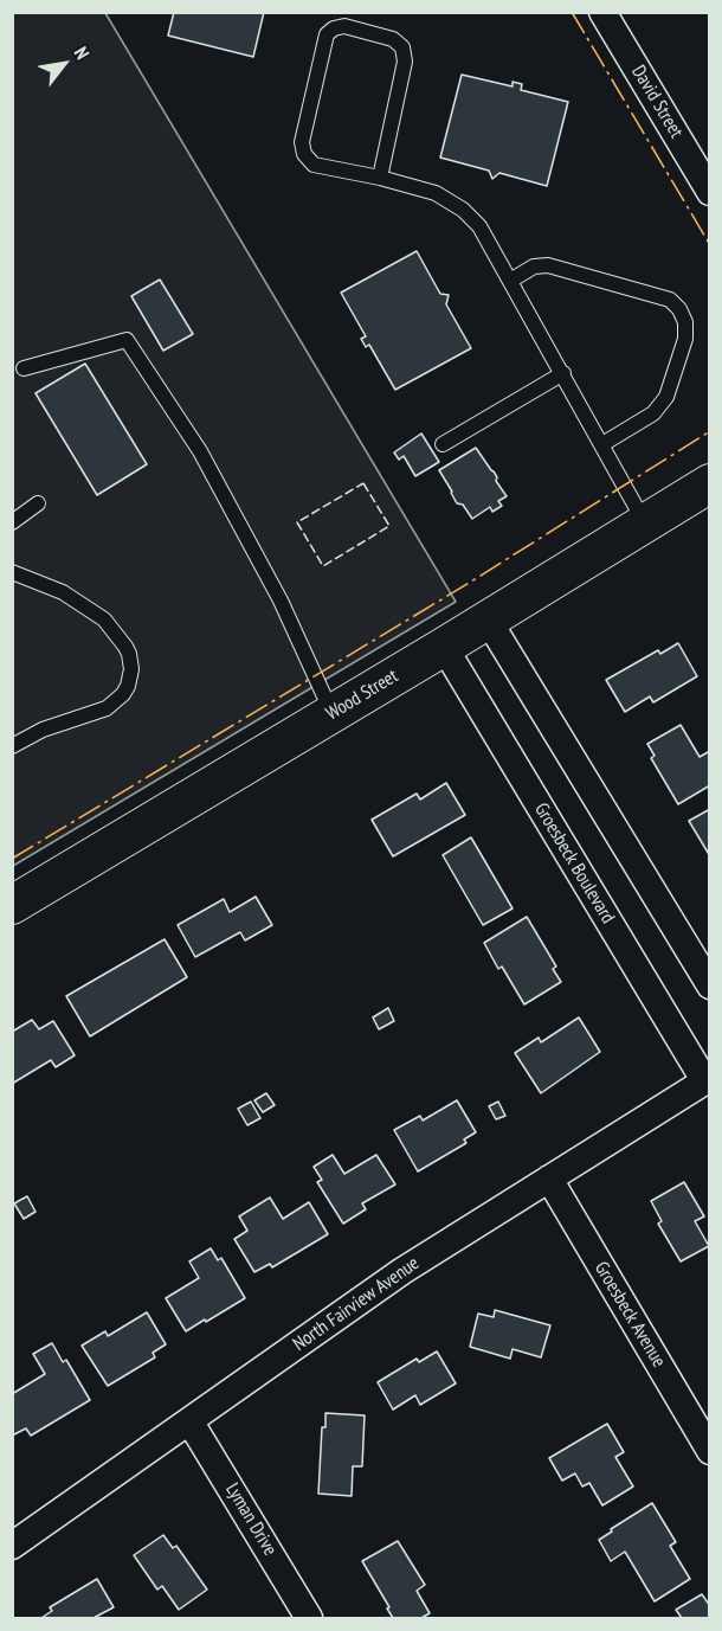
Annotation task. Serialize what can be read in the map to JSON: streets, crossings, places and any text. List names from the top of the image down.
{
  "streets": {
    "street": [
      "David Street",
      "Wood Street",
      "Groesbeck Boulevard",
      "North Fairview Avenue",
      "Groesbeck Avenue",
      "Lyman Drive"
    ]
  },
  "crossings": [
    ["Wood Street", "Groesbeck Boulevard"],
    ["Groesbeck Boulevard", "North Fairview Avenue"],
    ["North Fairview Avenue", "Groesbeck Avenue"],
    ["North Fairview Avenue", "Lyman Drive"]
  ],
  "north": "top right"
}
